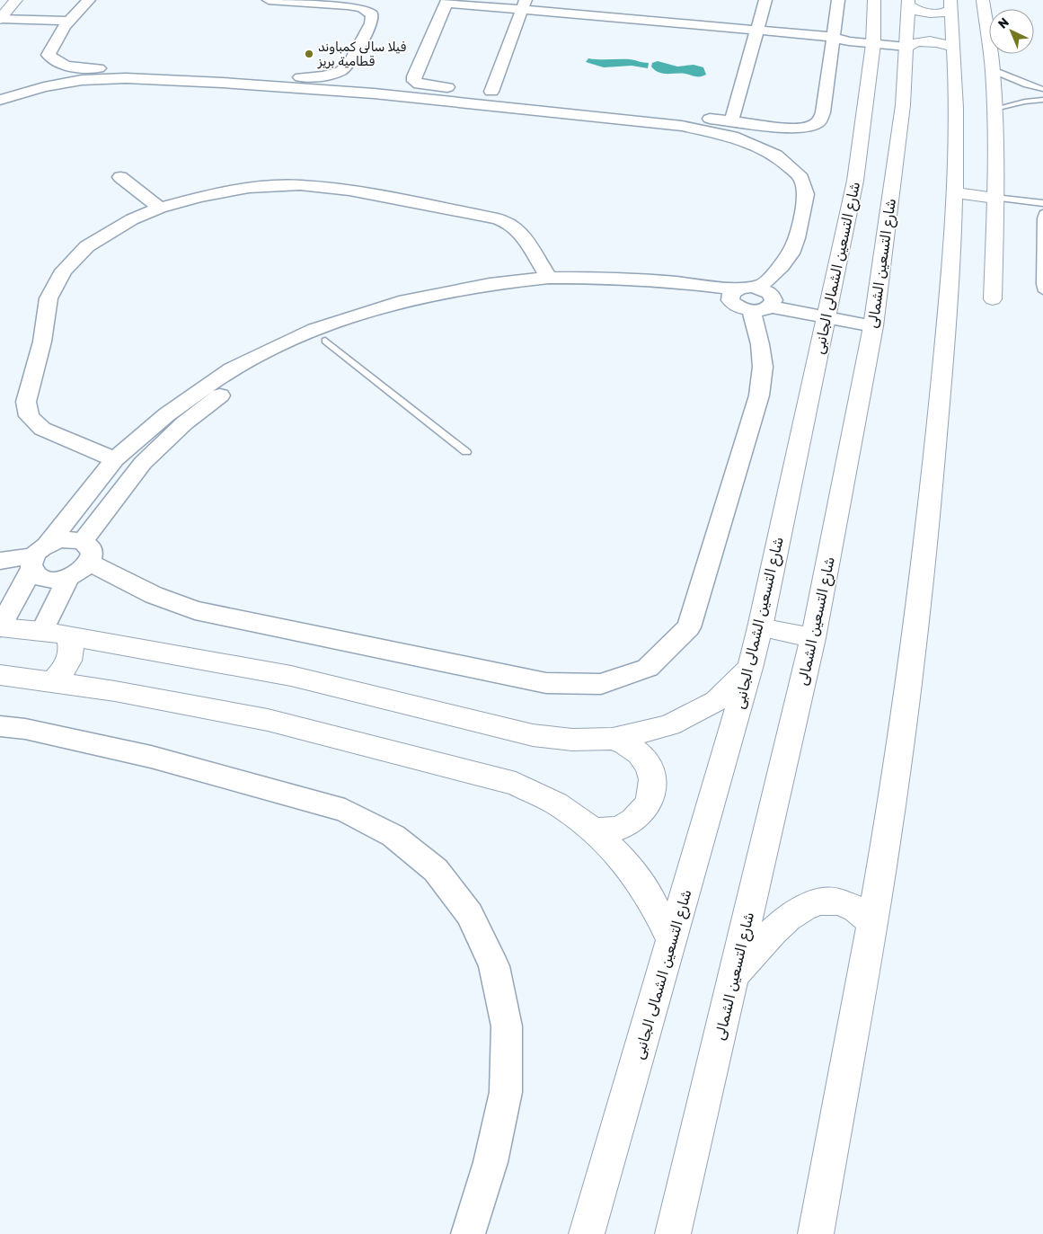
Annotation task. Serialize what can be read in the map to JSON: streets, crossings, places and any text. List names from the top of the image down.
{
  "streets": {
    "street": ["شارع التسعين الشمالى", "شارع التسعين الشمالى الجانبى"]
  },
  "places": ["فيلا سالى كمباوند قطامية بريز"],
  "north": "top left"
}
